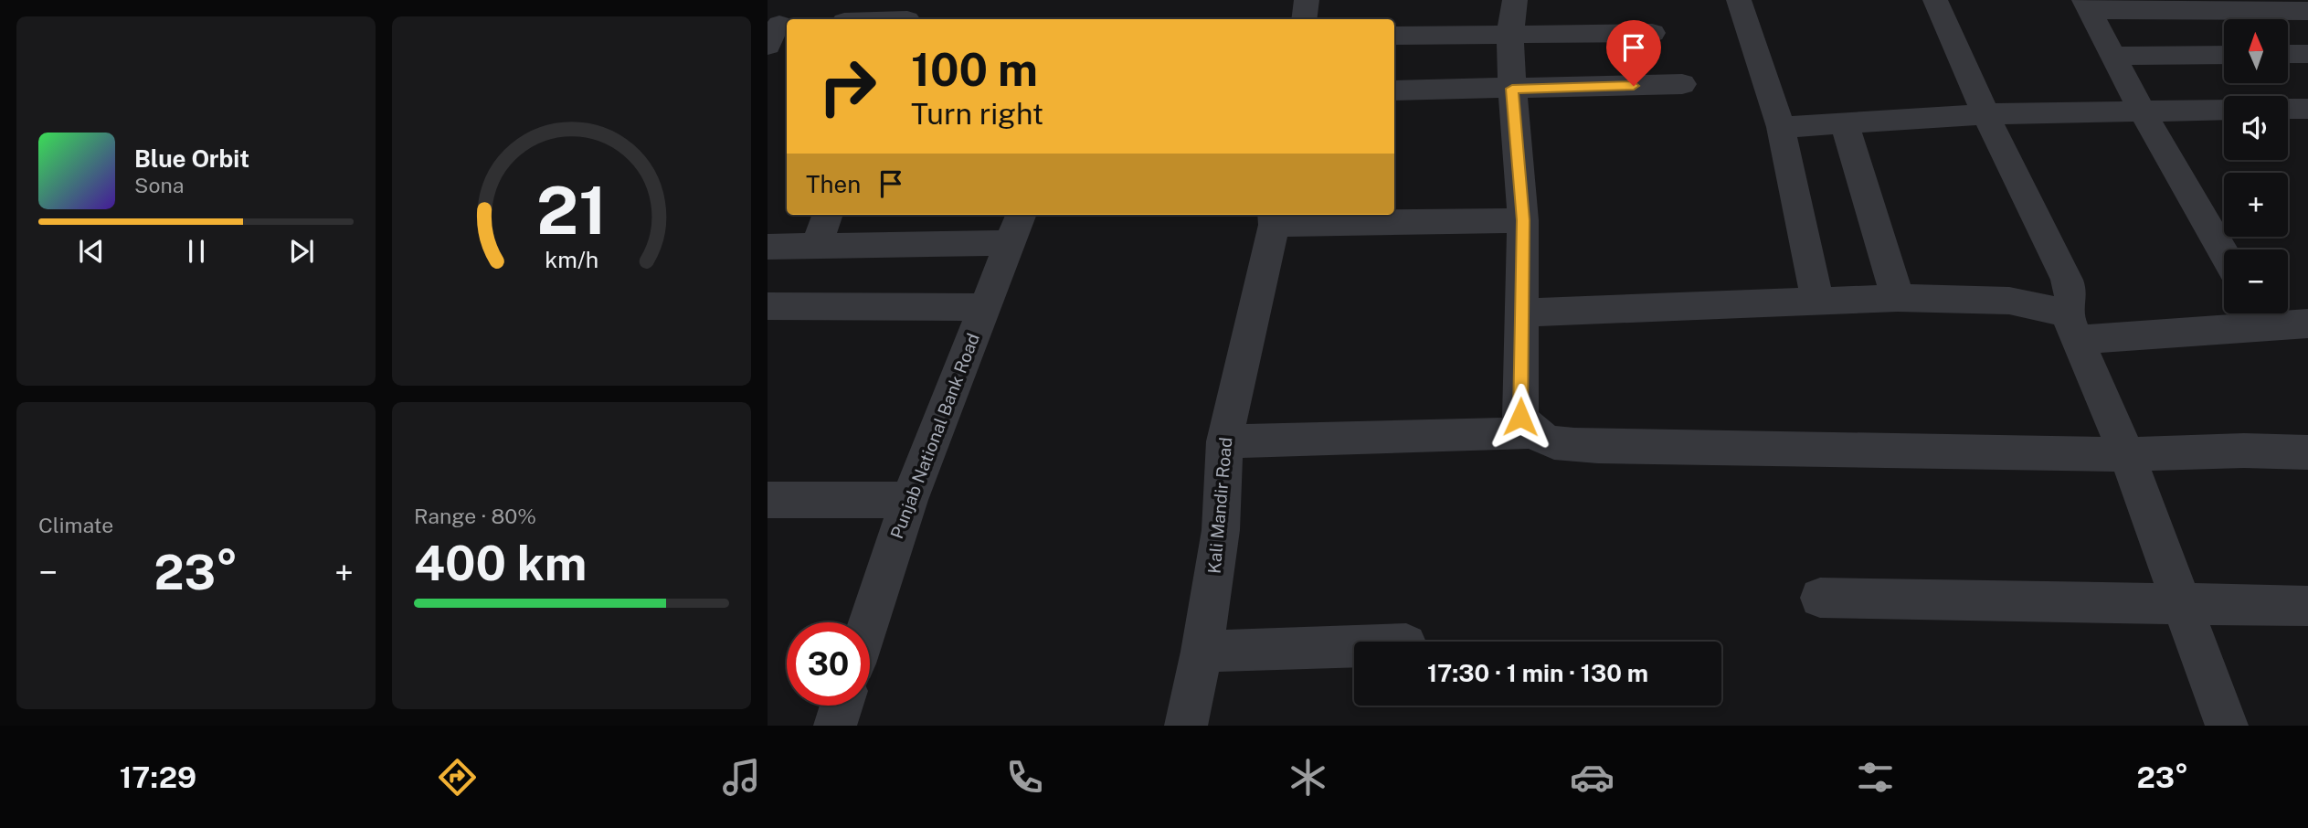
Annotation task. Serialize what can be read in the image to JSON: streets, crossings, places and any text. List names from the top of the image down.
{
  "streets": {
    "street": ["Punjab National Bank Road", "Kali Mandir Road"]
  },
  "north": "top",
  "page": {
    "map_buttons": ["+", "−"],
    "turn": ["100 m", "Turn right"],
    "song": ["Blue Orbit", "Sona"],
    "then": "Then",
    "tile": [
      "Climate",
      ["Range · 80%", "400 km"]
    ],
    "heat": ["−", "23°", "+"],
    "limit": "30",
    "trip": "17:30 · 1 min · 130 m",
    "tabs": ["17:29", "23°"],
    "gauge": ["21", "km/h"]
  }
}
